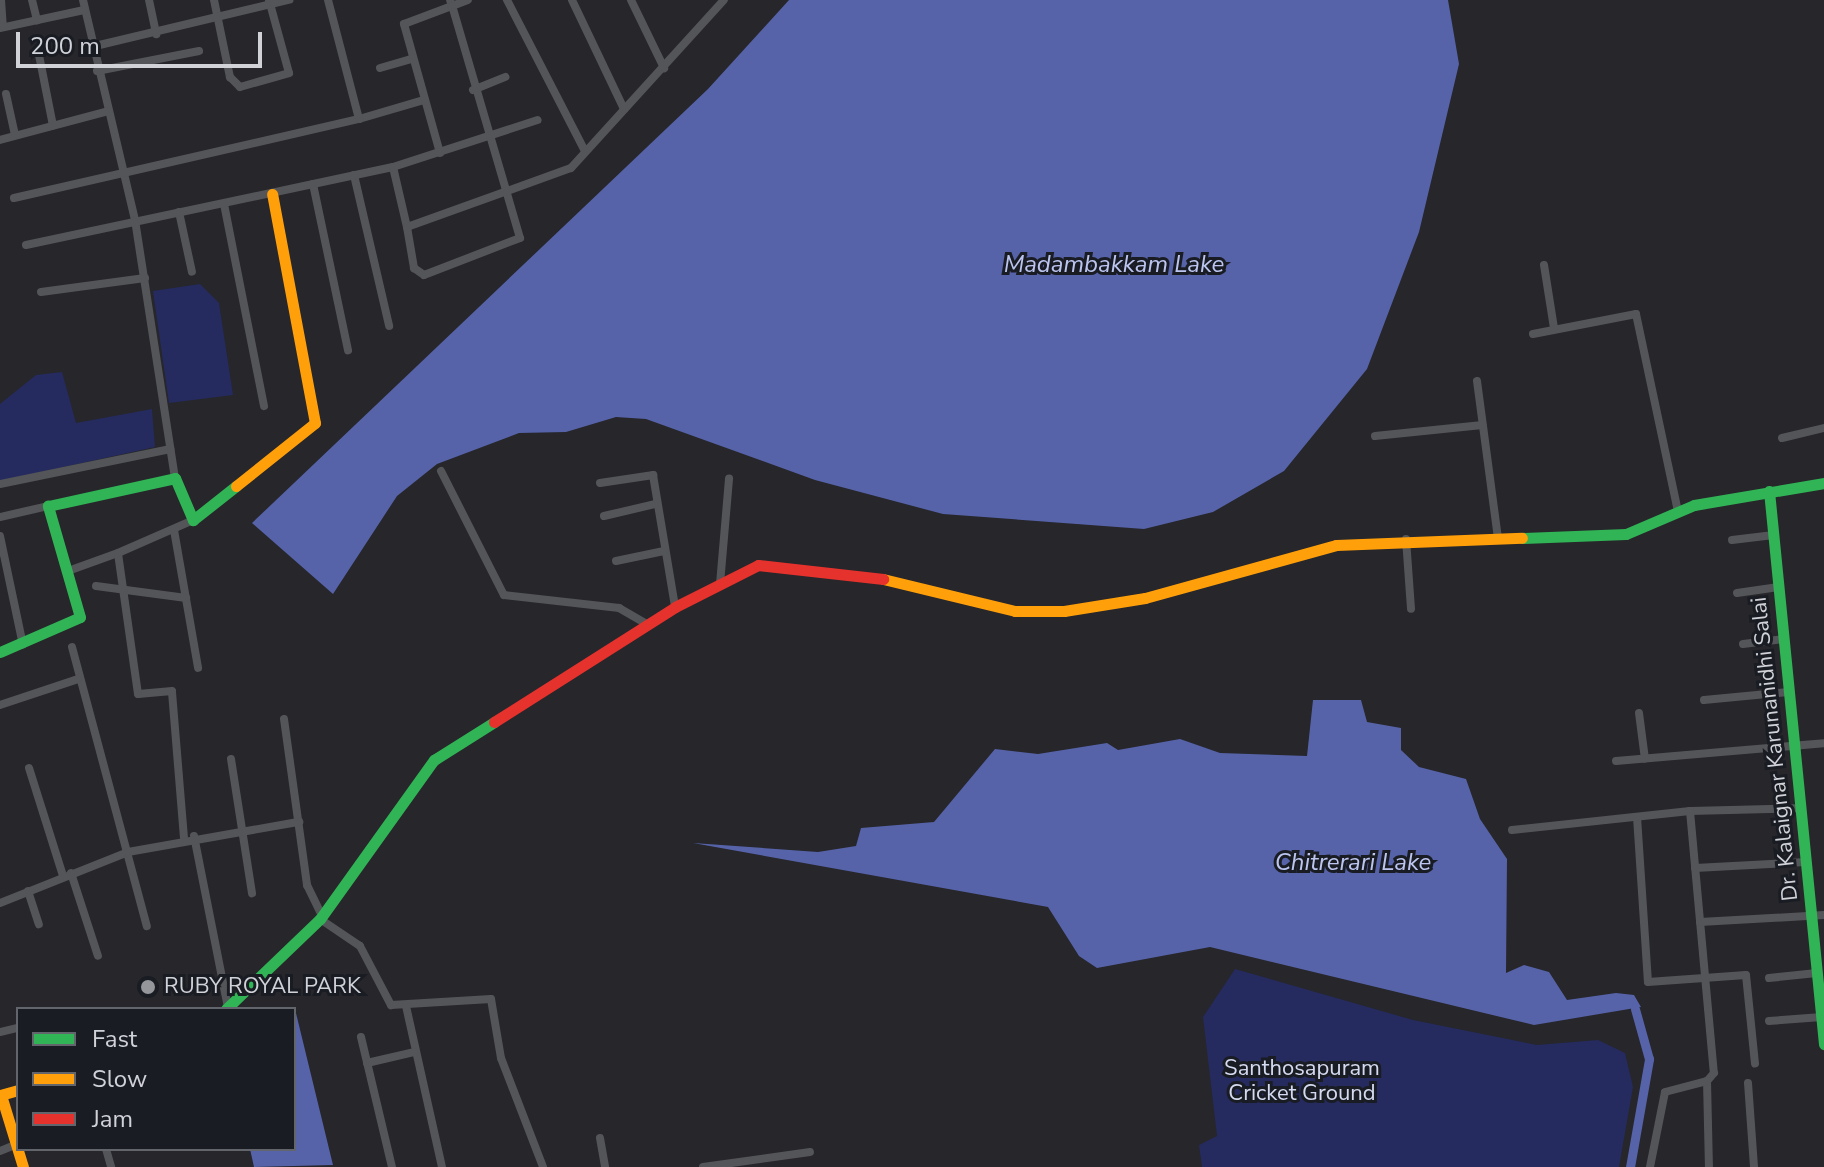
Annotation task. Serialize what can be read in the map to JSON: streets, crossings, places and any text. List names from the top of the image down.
{
  "streets": {
    "street": ["Dr. Kalaignar Karunanidhi Salai"]
  },
  "water": ["Madambakkam Lake", "Chitrerari Lake"],
  "parks": ["Santhosapuram Cricket Ground"],
  "places": ["RUBY ROYAL PARK"],
  "legend": ["Fast", "Slow", "Jam"],
  "scale_bar": "200 m"
}
